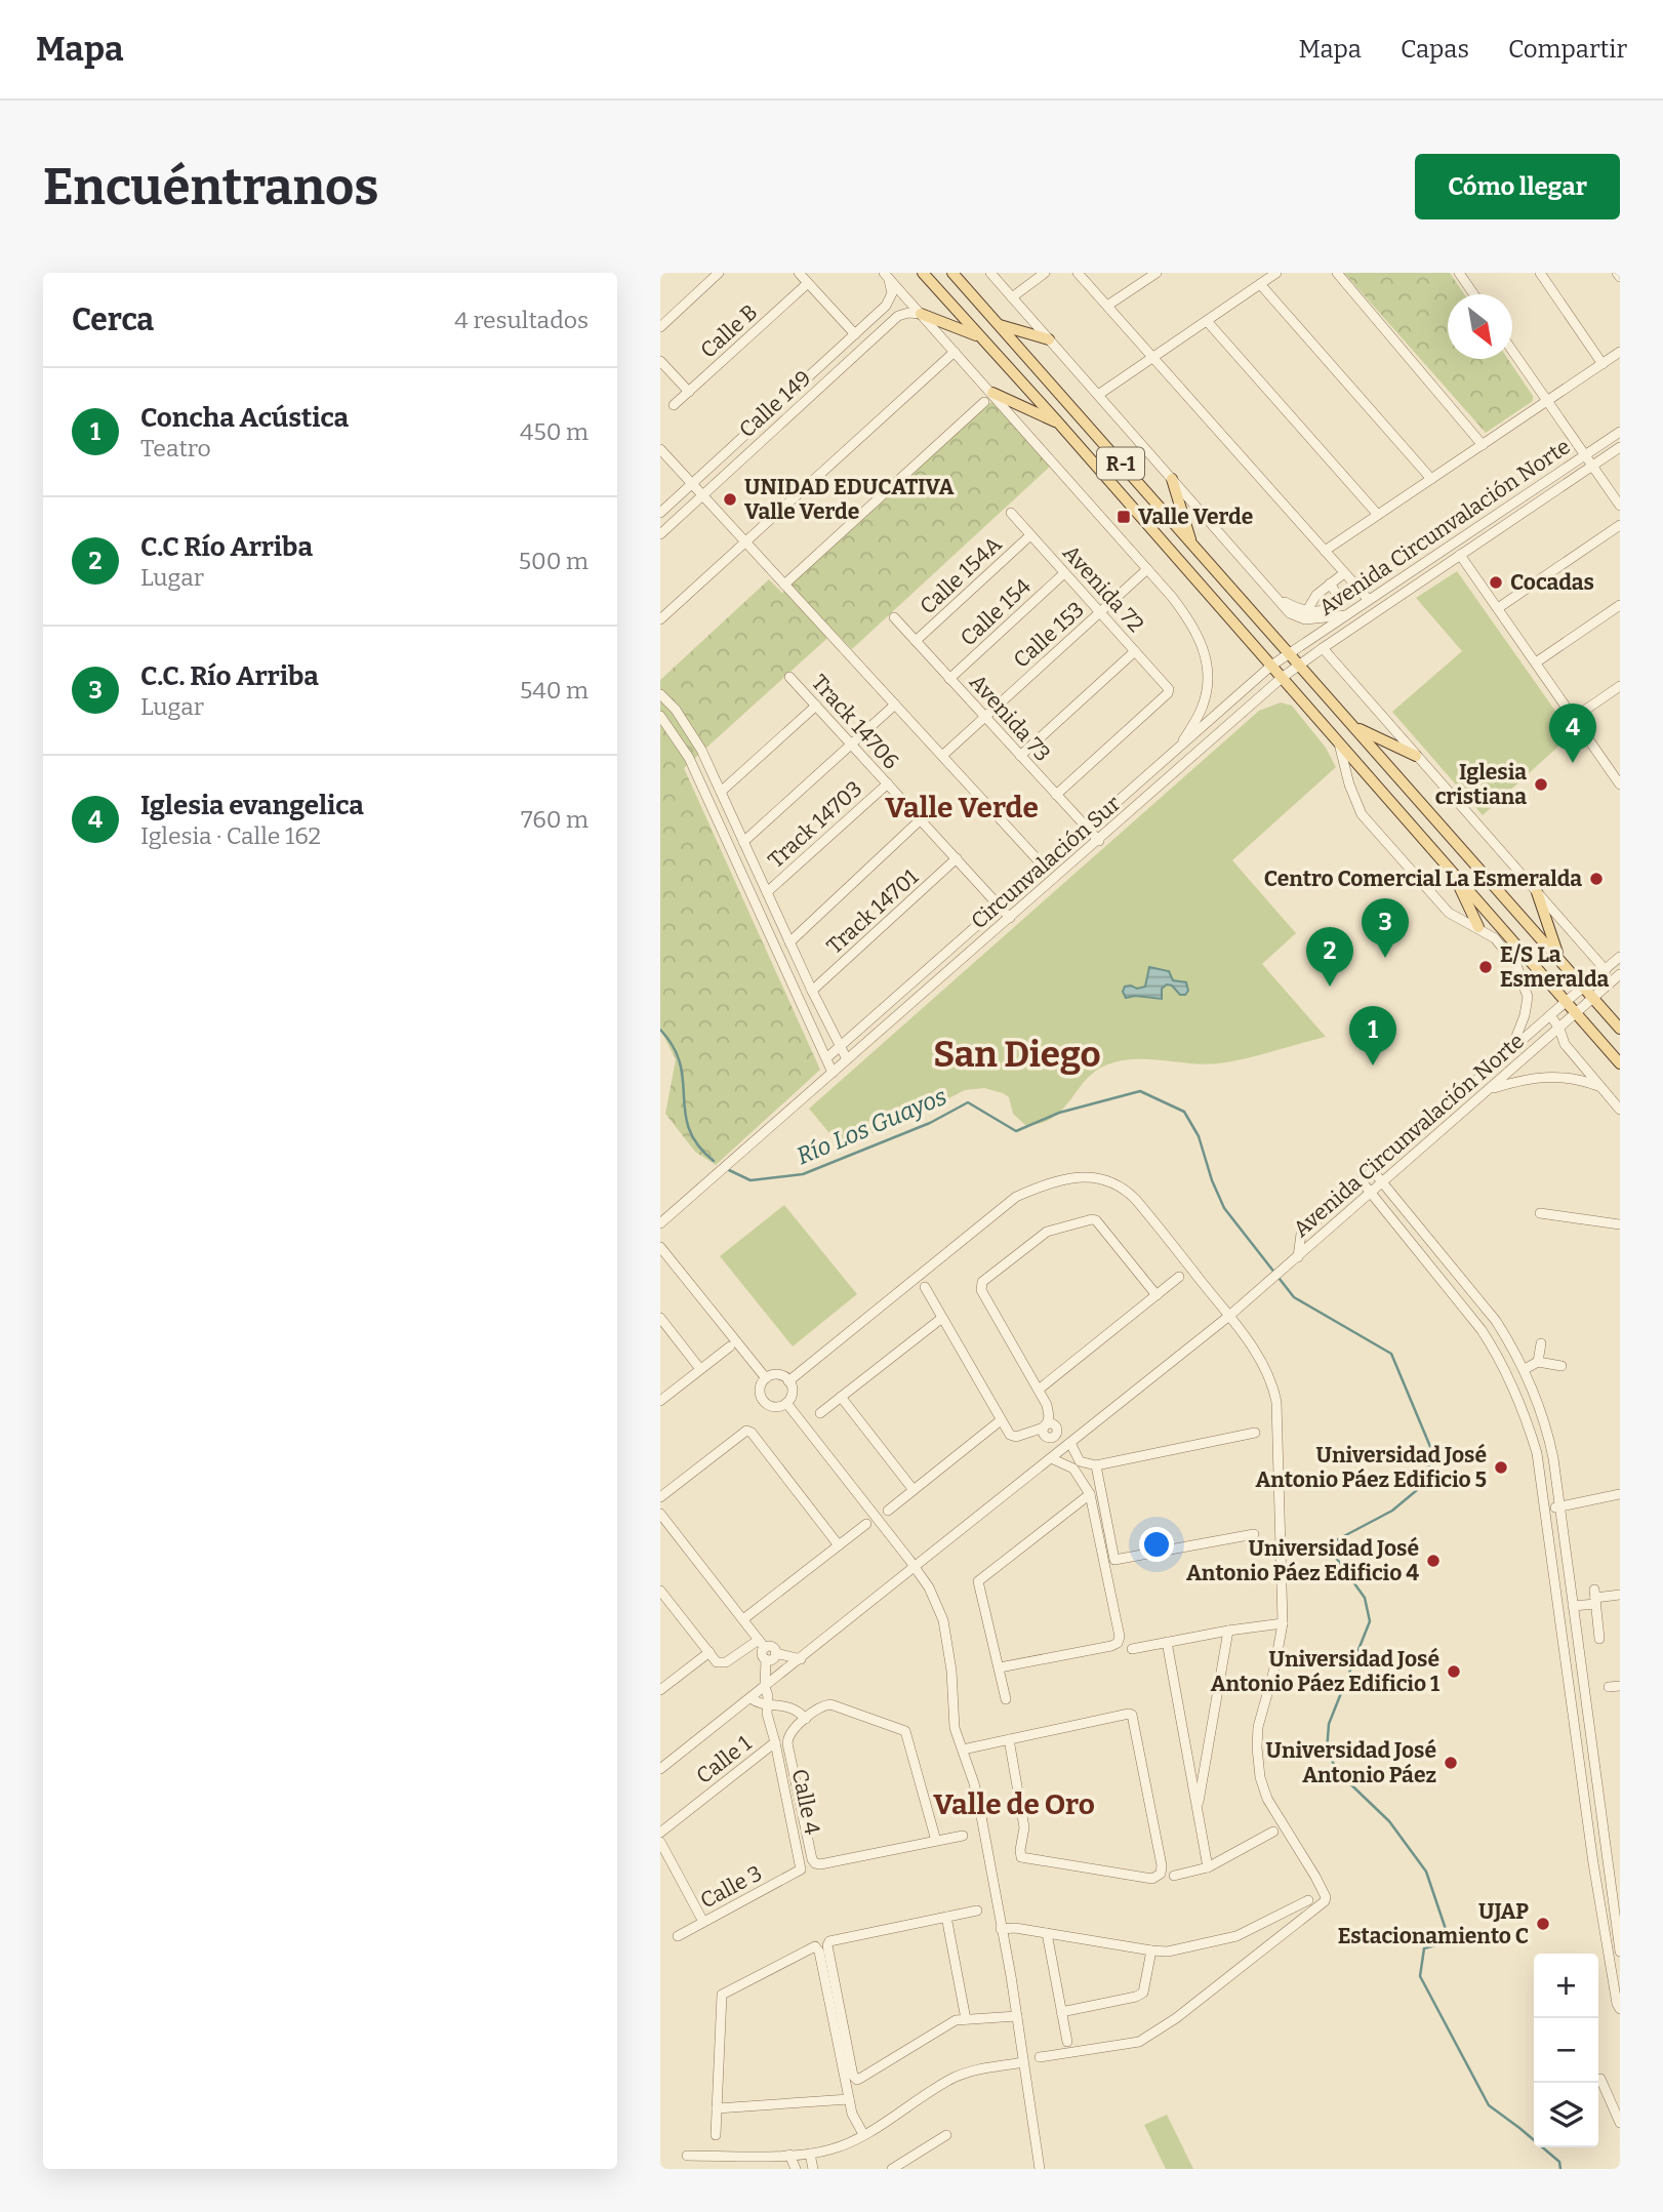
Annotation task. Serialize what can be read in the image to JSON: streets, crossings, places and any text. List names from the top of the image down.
{
  "streets": {
    "main road": ["R-1"],
    "street": [
      "Calle B",
      "Calle 149",
      "Avenida Circunvalación Norte",
      "Calle 154A",
      "Avenida 72",
      "Calle 154",
      "Calle 153",
      "Avenida 73",
      "Track 14706",
      "Track 14703",
      "Circunvalación Sur",
      "Track 14701",
      "Calle 1",
      "Calle 4",
      "Calle 3"
    ]
  },
  "crossings": [
    ["R-1", "Avenida Circunvalación Norte"],
    ["R-1", "Circunvalación Sur"],
    ["Avenida Circunvalación Norte", "Circunvalación Sur"],
    ["Calle 154A", "Avenida 72"],
    ["Calle 154A", "Avenida 73"],
    ["Avenida 72", "Calle 154"],
    ["Avenida 72", "Calle 153"],
    ["Avenida 72", "Avenida 73"],
    ["Calle 154", "Avenida 73"],
    ["Calle 153", "Avenida 73"],
    ["Avenida 73", "Circunvalación Sur"],
    ["Track 14706", "Track 14703"],
    ["Track 14706", "Circunvalación Sur"],
    ["Track 14706", "Track 14701"],
    ["Calle 1", "Calle 4"],
    ["Calle 4", "Calle 3"]
  ],
  "districts": ["Valle Verde", "San Diego", "Valle de Oro"],
  "water": ["Río Los Guayos"],
  "places": {
    "other": [
      "UNIDAD EDUCATIVA Valle Verde",
      "Cocadas",
      "Iglesia cristiana",
      "Centro Comercial La Esmeralda",
      "E/S La Esmeralda",
      "Universidad José Antonio Páez Edificio 5",
      "Universidad José Antonio Páez Edificio 4",
      "Universidad José Antonio Páez Edificio 1",
      "Universidad José Antonio Páez",
      "UJAP Estacionamiento C"
    ],
    "transit": ["Valle Verde"]
  },
  "north": "bottom right",
  "page": {
    "header": "Mapa",
    "nav": ["Mapa", "Capas", "Compartir"],
    "buttons": "Cómo llegar",
    "title": "Encuéntranos",
    "heading": ["Cerca", "4 resultados"],
    "list": [
      {
        "mark": "1",
        "name": "Concha Acústica",
        "note": "Teatro",
        "value": "450 m"
      },
      {
        "mark": "2",
        "name": "C.C Río Arriba",
        "note": "Lugar",
        "value": "500 m"
      },
      {
        "mark": "3",
        "name": "C.C. Río Arriba",
        "note": "Lugar",
        "value": "540 m"
      },
      {
        "mark": "4",
        "name": "Iglesia evangelica",
        "note": "Iglesia · Calle 162",
        "value": "760 m"
      }
    ],
    "pins": [
      "4",
      "3",
      "2",
      "1"
    ],
    "map_buttons": ["+", "−"]
  }
}
